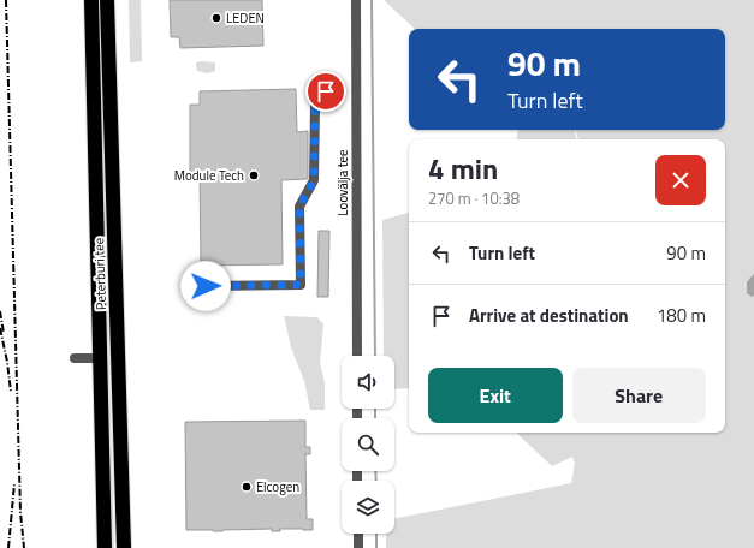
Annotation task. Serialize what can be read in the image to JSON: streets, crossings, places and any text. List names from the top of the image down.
{
  "streets": {
    "highway": ["Peterburi tee"],
    "street": ["Loovälja tee"]
  },
  "places": ["LEDEN", "Module Tech", "Elcogen"],
  "page": {
    "turn": ["90 m", "Turn left"],
    "heading": ["4 min", "270 m · 10:38"],
    "list": [
      {
        "name": "Turn left",
        "value": "90 m"
      },
      {
        "name": "Arrive at destination",
        "value": "180 m"
      }
    ],
    "buttons": ["Exit", "Share"]
  }
}
